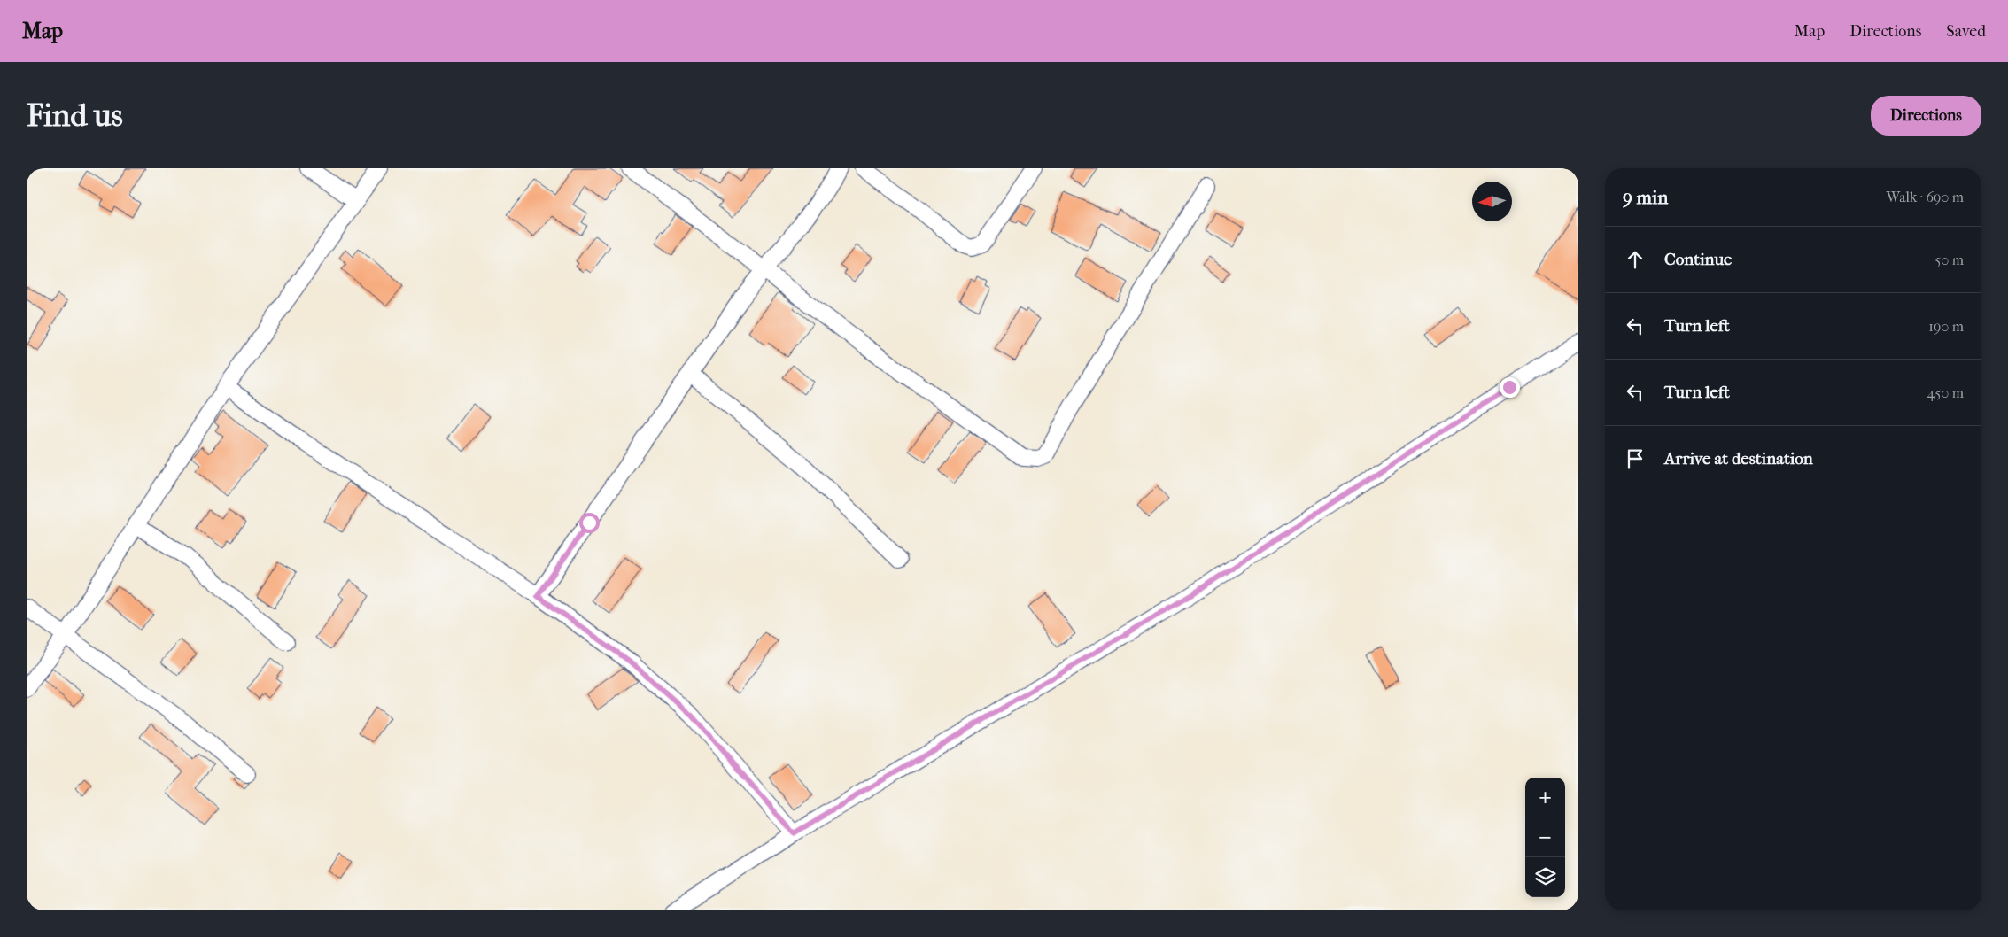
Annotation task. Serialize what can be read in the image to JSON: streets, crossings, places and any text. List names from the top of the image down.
{
  "north": "left",
  "page": {
    "header": "Map",
    "nav": ["Map", "Directions", "Saved"],
    "buttons": "Directions",
    "title": "Find us",
    "heading": ["9 min", "Walk · 690 m"],
    "list": [
      ["Continue", "50 m"],
      ["Turn left", "190 m"],
      ["Turn left", "450 m"],
      "Arrive at destination"
    ],
    "map_buttons": ["+", "−"]
  }
}
